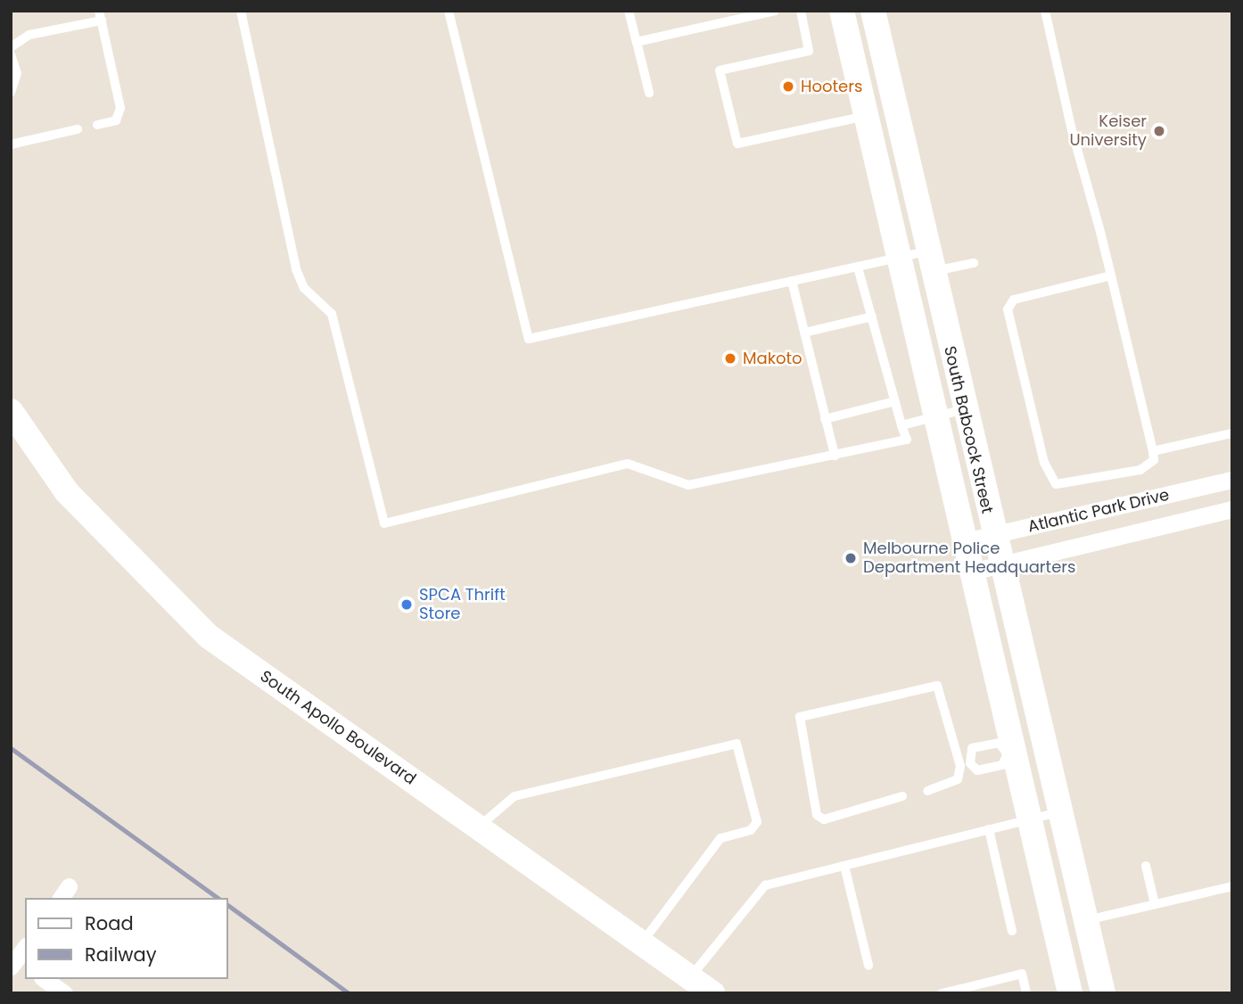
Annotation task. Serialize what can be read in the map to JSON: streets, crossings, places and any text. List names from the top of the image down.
{
  "streets": {
    "main road": ["South Babcock Street", "South Apollo Boulevard"],
    "street": ["Atlantic Park Drive"]
  },
  "crossings": [
    ["South Babcock Street", "Atlantic Park Drive"]
  ],
  "places": [
    "Hooters",
    "Keiser University",
    "Makoto",
    "Melbourne Police Department Headquarters",
    "SPCA Thrift Store"
  ],
  "legend": ["Road", "Railway"]
}
